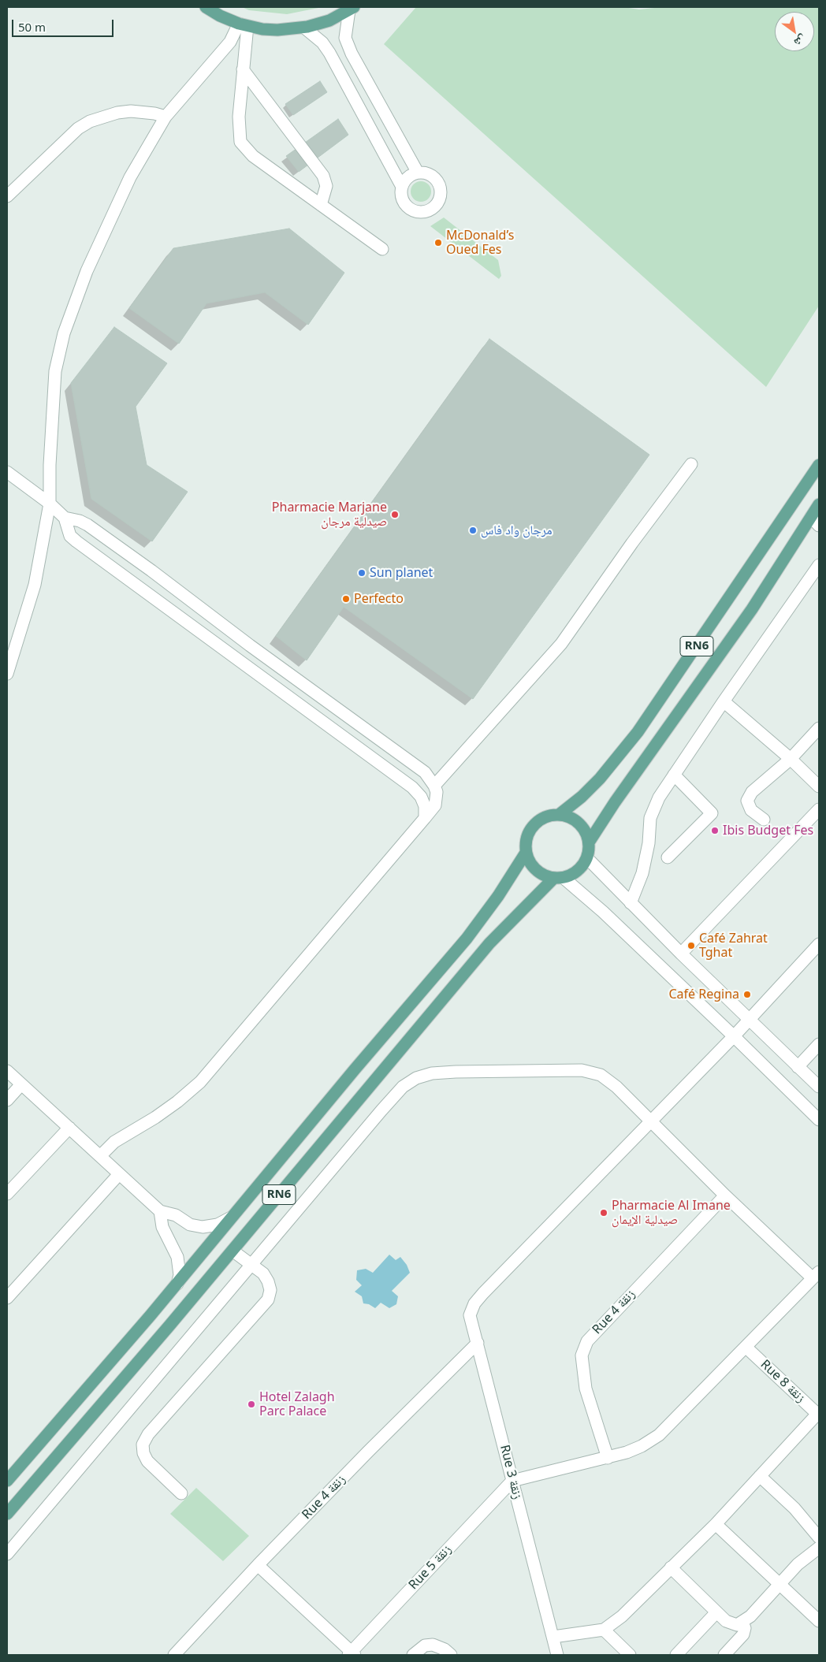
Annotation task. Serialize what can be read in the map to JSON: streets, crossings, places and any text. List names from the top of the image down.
{
  "streets": {
    "main road": ["RN6"],
    "street": [
      "Rue 4 زنقة",
      "Rue 8 زنقة",
      "Rue 3 زنقة",
      "Rue 5 زنقة"
    ]
  },
  "crossings": [
    ["Rue 4 زنقة", "Rue 3 زنقة"],
    ["Rue 3 زنقة", "Rue 5 زنقة"]
  ],
  "places": [
    "McDonald’s Oued Fes",
    "Pharmacie Marjane صيدلية مرجان",
    "مرجان واد فاس",
    "Sun planet",
    "Perfecto",
    "Ibis Budget Fes",
    "Café Zahrat Tghat",
    "Café Regina",
    "Pharmacie Al Imane صيدلية الإيمان",
    "Hotel Zalagh Parc Palace"
  ],
  "scale_bar": "50 m",
  "north": "bottom right"
}
